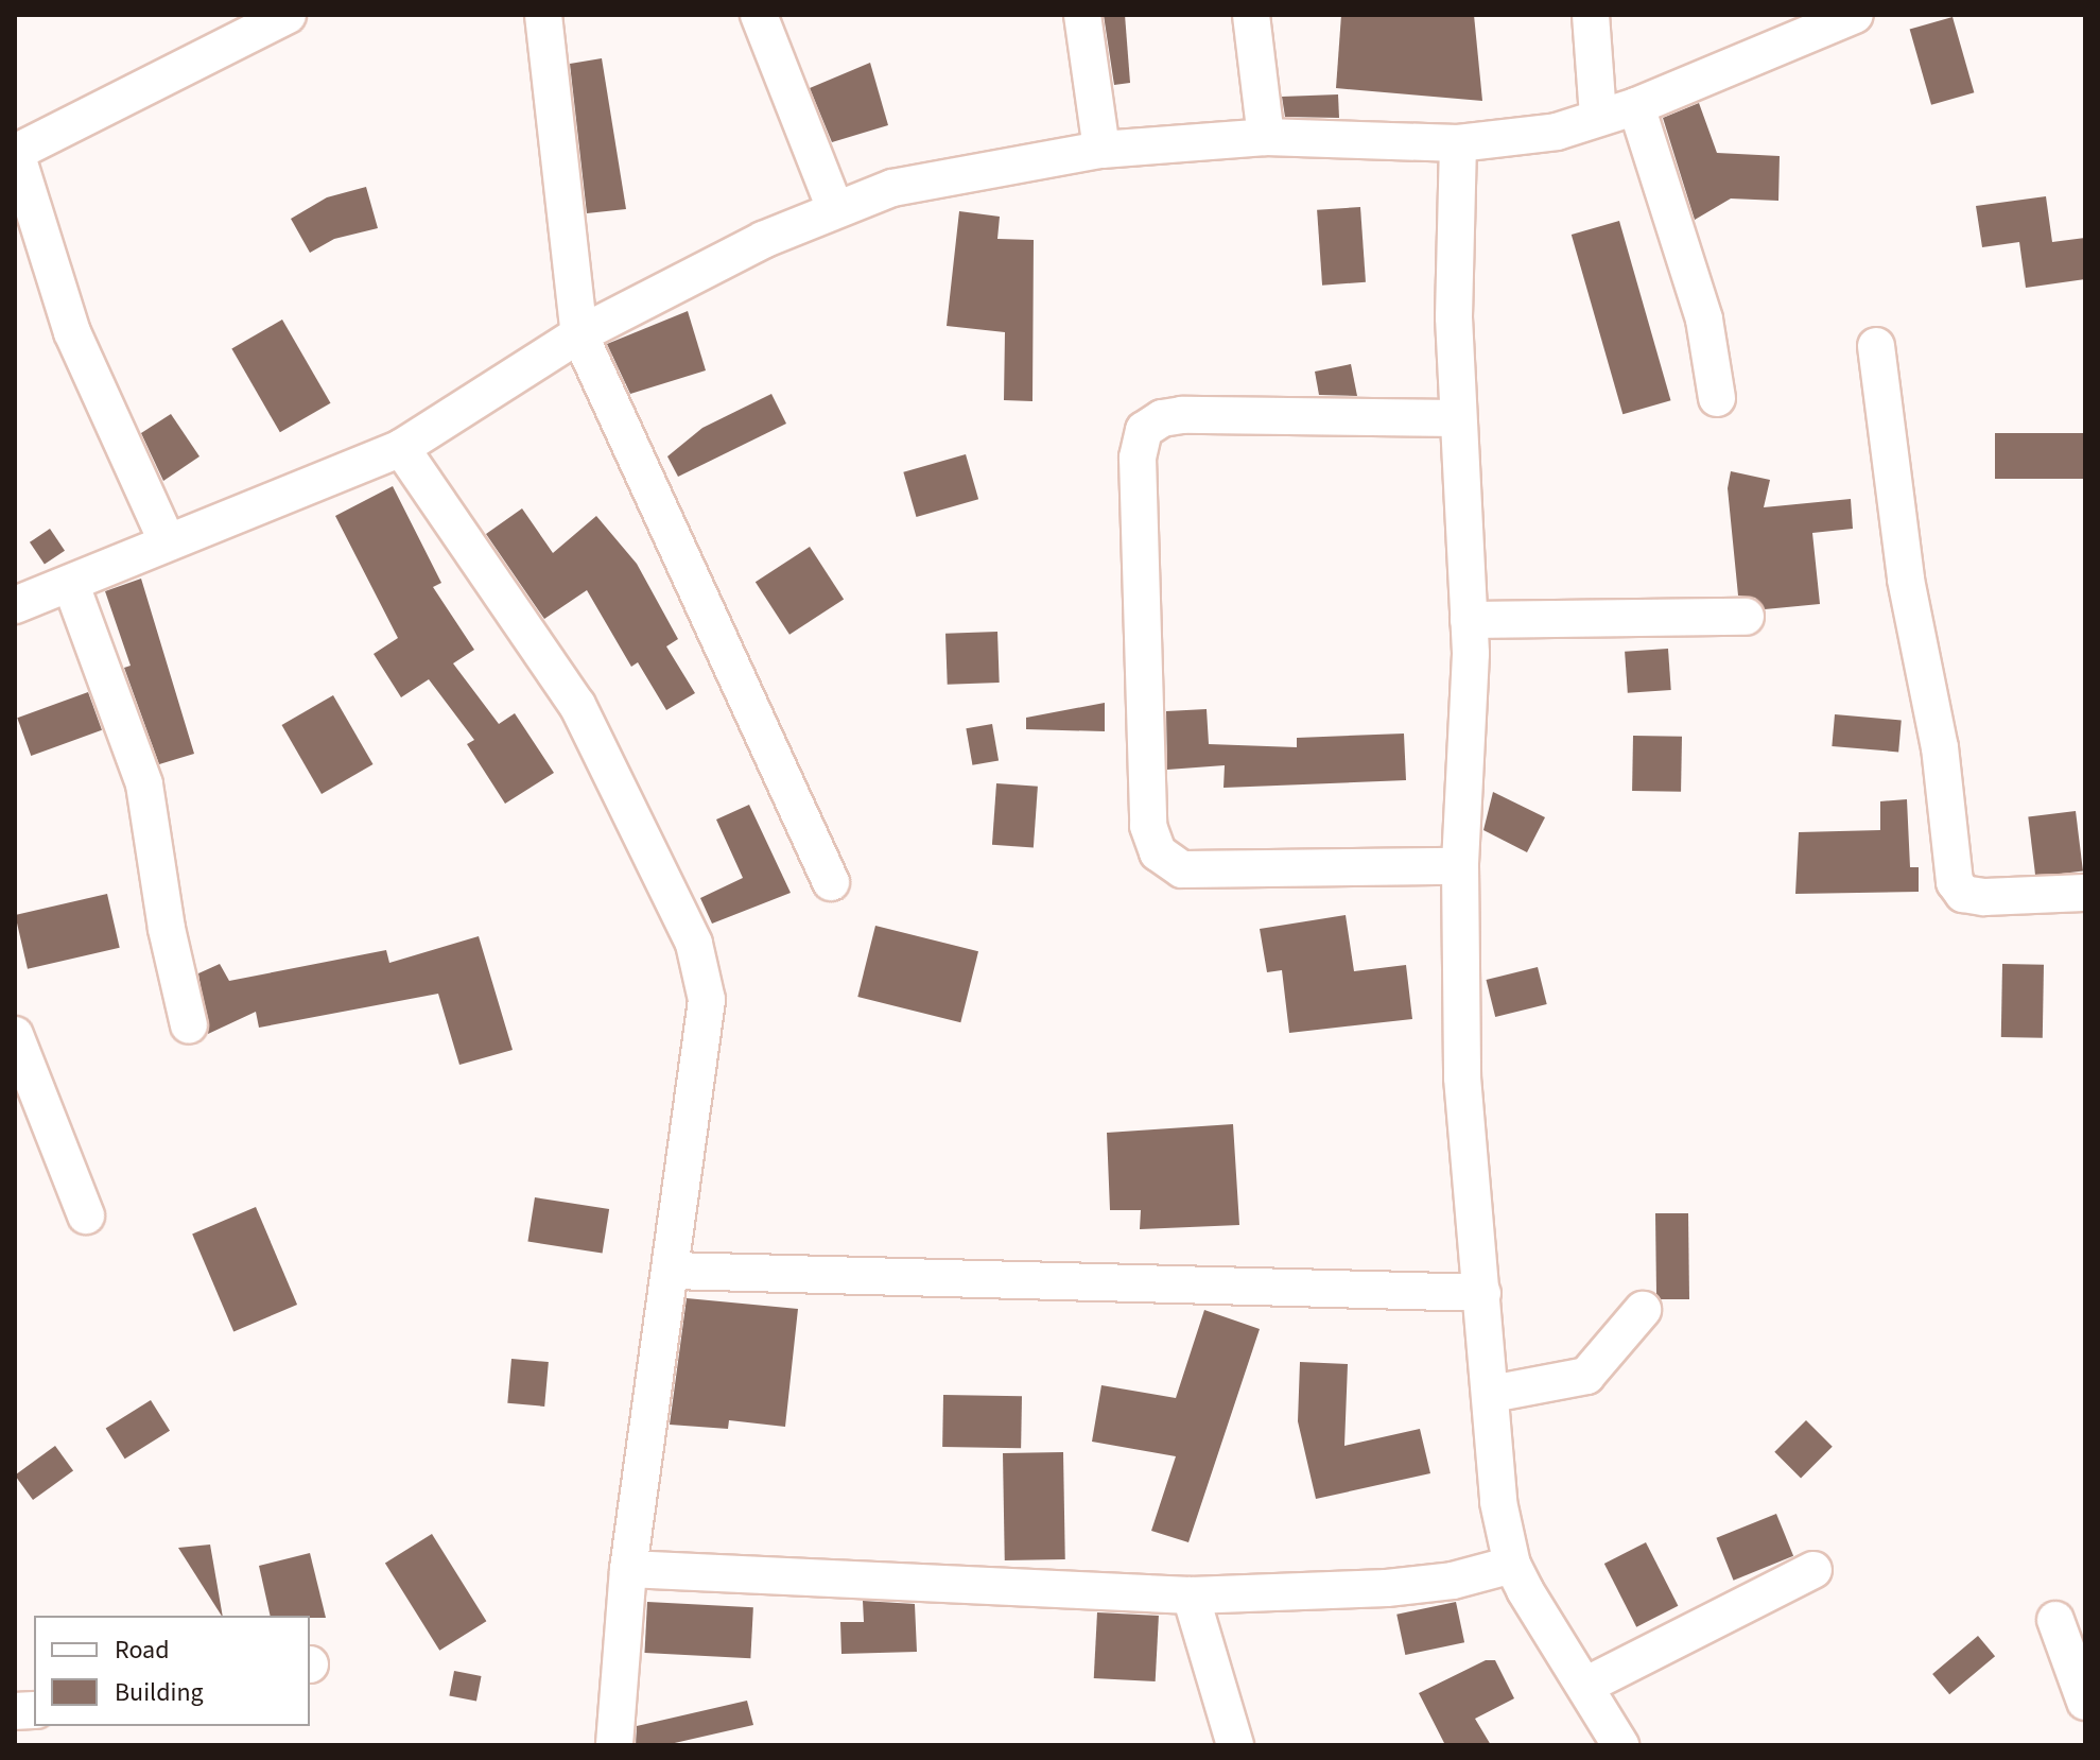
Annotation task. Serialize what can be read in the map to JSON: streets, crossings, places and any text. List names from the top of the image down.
{
  "legend": ["Road", "Building"]
}
